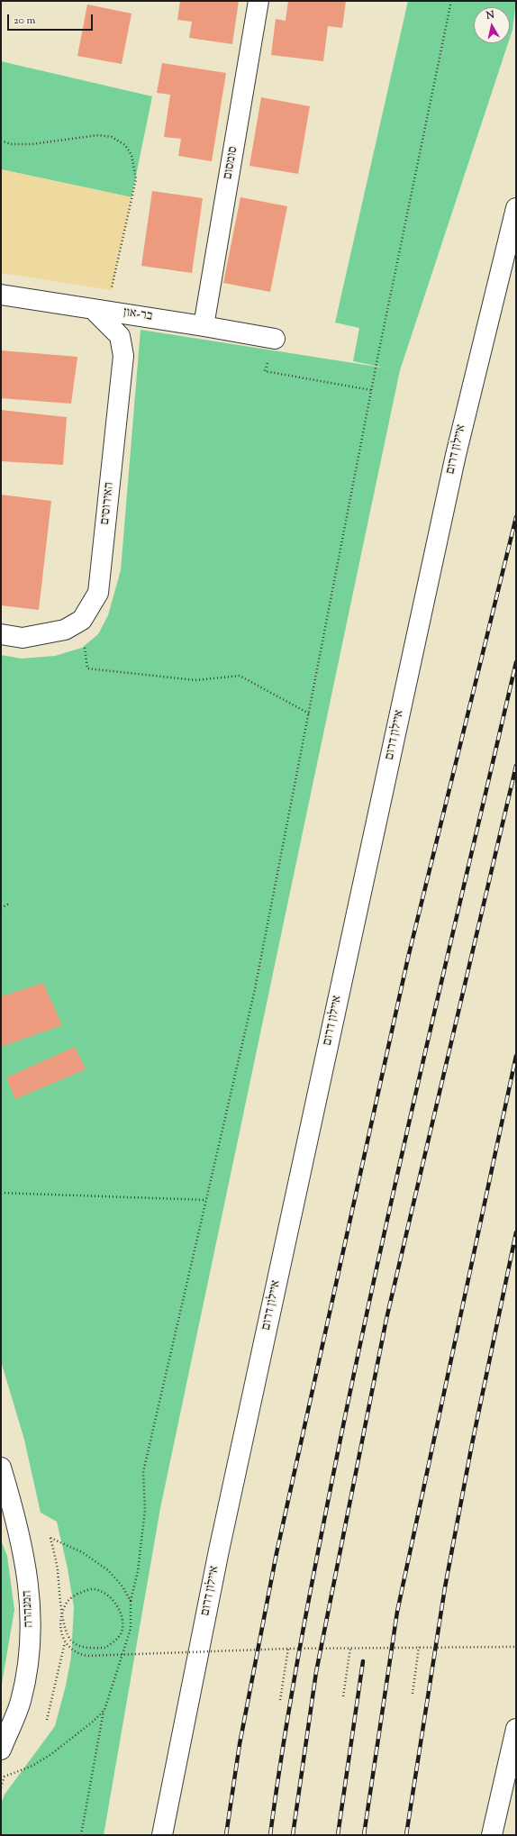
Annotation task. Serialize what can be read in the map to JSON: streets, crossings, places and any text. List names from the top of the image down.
{
  "streets": {
    "main road": [
      "סומסום",
      "בר-און",
      "איילון דרום",
      "האירוסים",
      "המנהרה"
    ]
  },
  "crossings": [
    ["סומסום", "בר-און"],
    ["בר-און", "האירוסים"]
  ],
  "scale_bar": "20 m",
  "north": "top"
}
